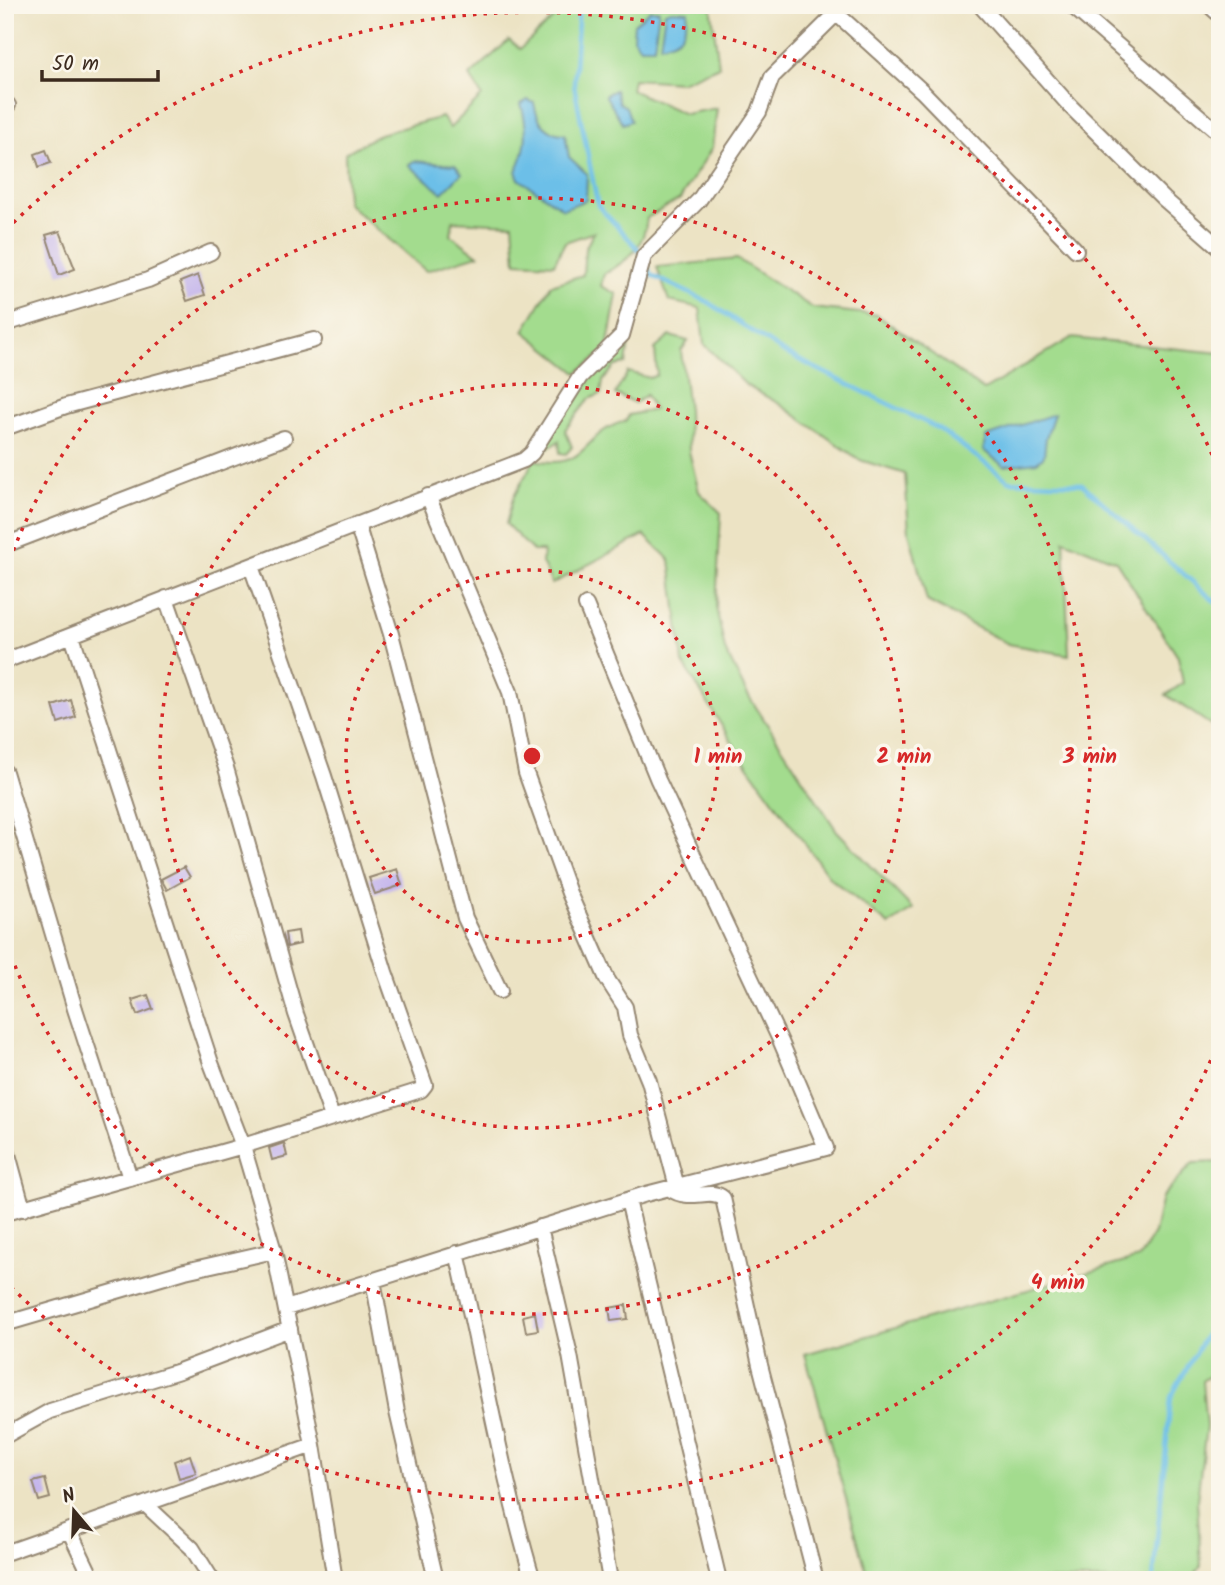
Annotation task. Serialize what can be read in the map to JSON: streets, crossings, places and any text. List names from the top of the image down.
{
  "scale_bar": "50 m",
  "north": "top",
  "rings": [
    "1 min",
    "2 min",
    "3 min",
    "4 min"
  ]
}
